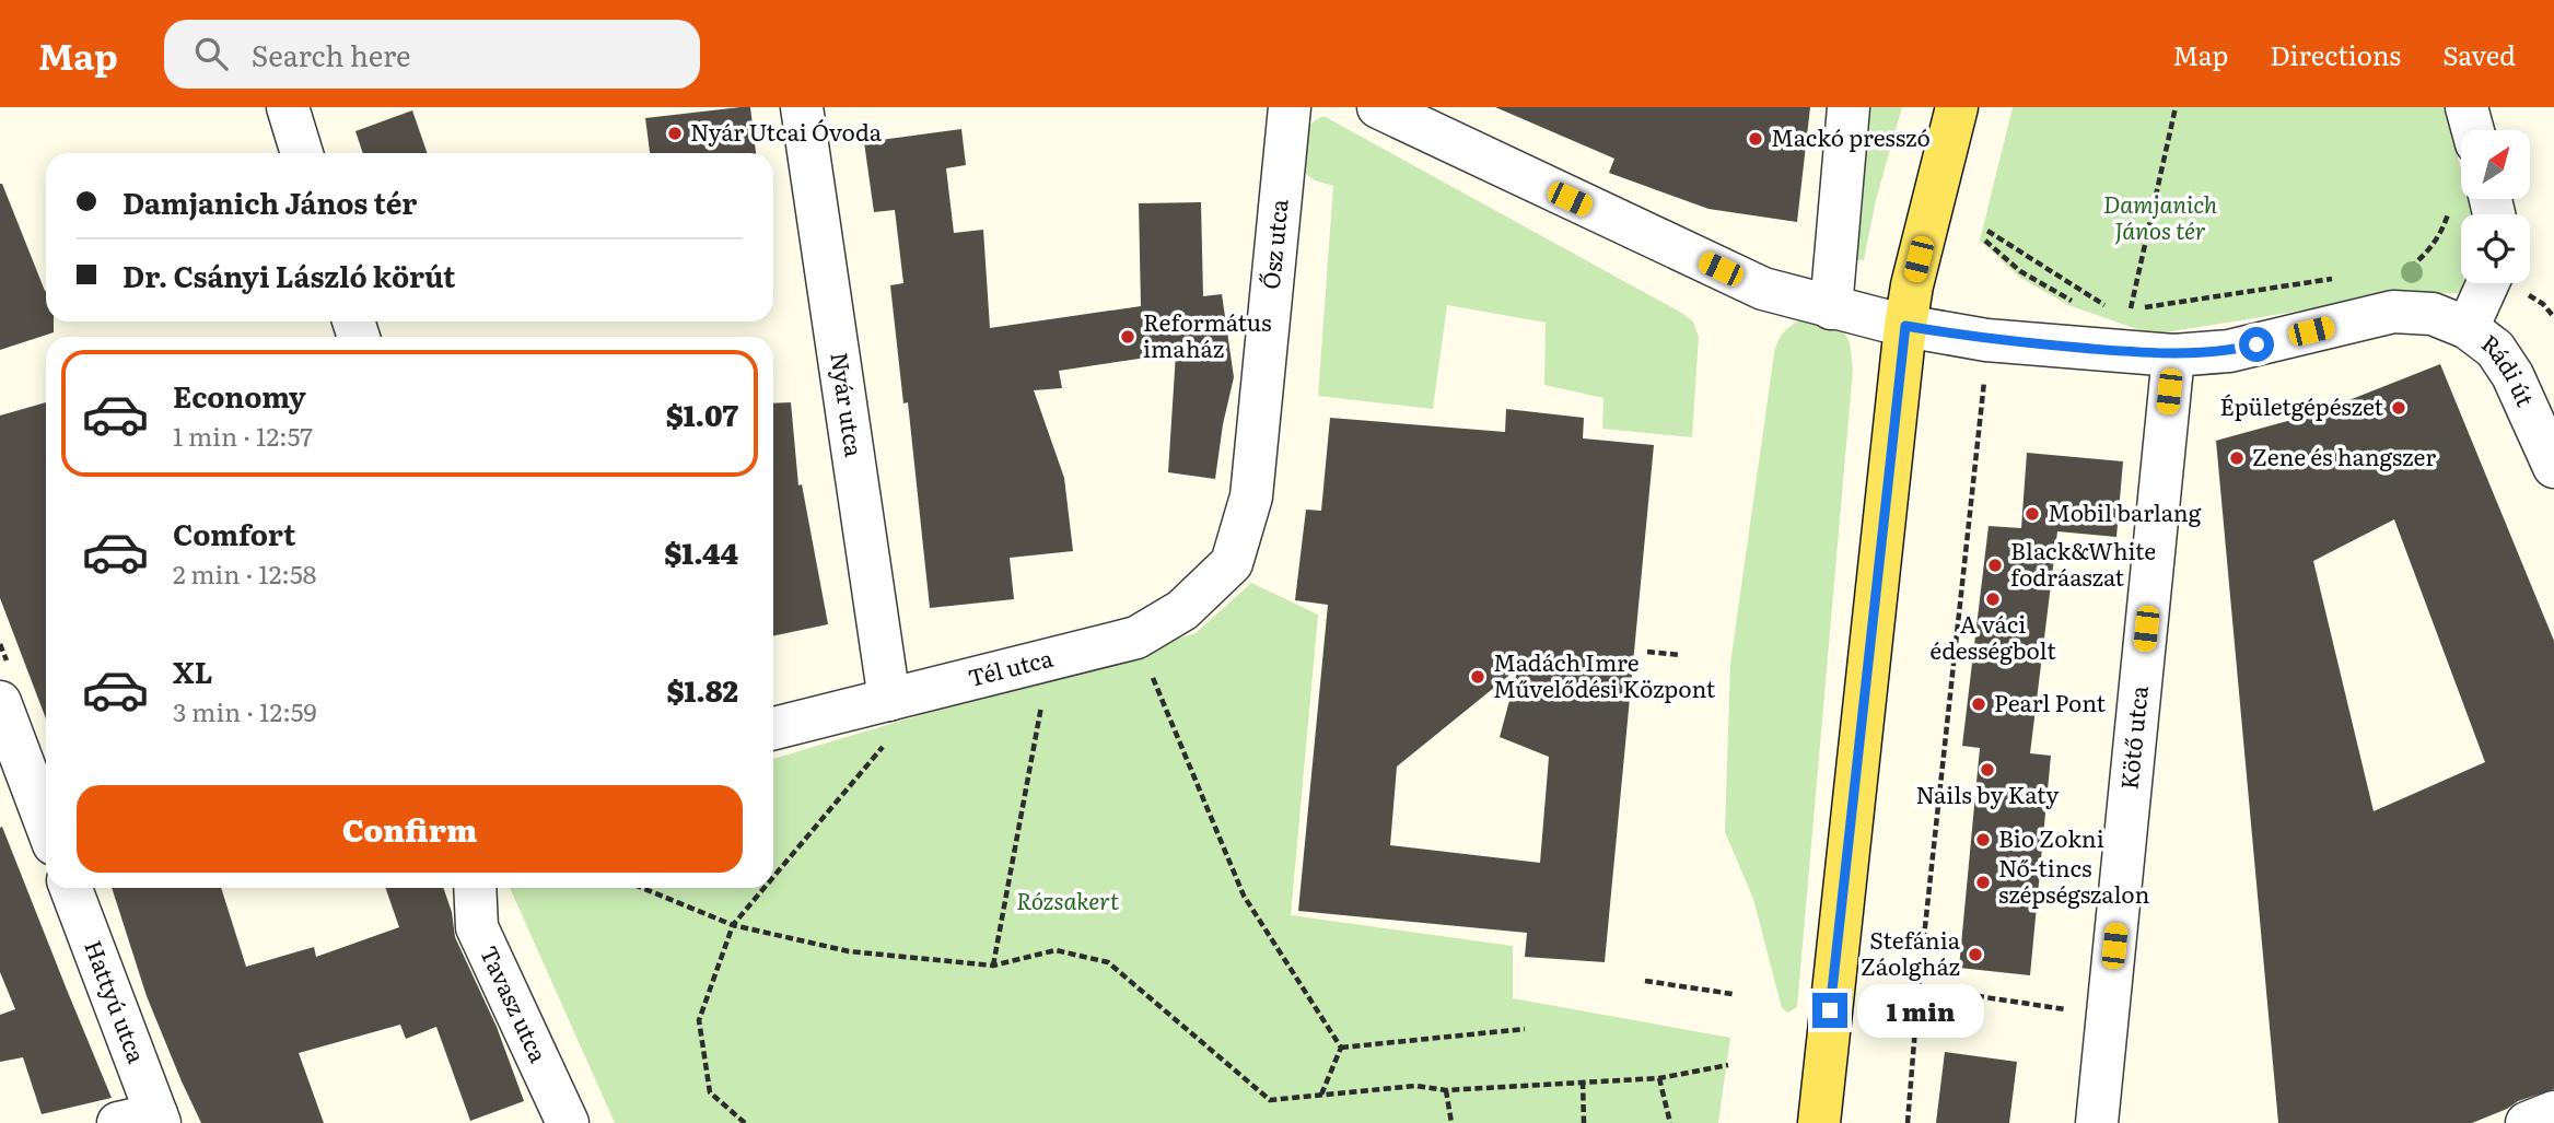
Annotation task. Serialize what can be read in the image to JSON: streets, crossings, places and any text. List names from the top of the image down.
{
  "streets": {
    "street": [
      "Ősz utca",
      "Rádi út",
      "Nyár utca",
      "Tél utca",
      "Kötő utca",
      "Hattyú utca",
      "Tavasz utca"
    ]
  },
  "crossings": [
    ["Ősz utca", "Tél utca"],
    ["Nyár utca", "Tél utca"]
  ],
  "parks": ["Damjanich János tér", "Rózsakert"],
  "places": [
    "Nyár Utcai Óvoda",
    "Mackó presszó",
    "Református imaház",
    "Épületgépészet",
    "Zene és hangszer",
    "Mobil barlang",
    "Black&White fodráaszat",
    "A váci édességbolt",
    "Madách Imre Művelődési Központ",
    "Pearl Pont",
    "Nails by Katy",
    "Bio Zokni",
    "Nő-tincs szépségszalon",
    "Stefánia Záolgház"
  ],
  "north": "top right",
  "page": {
    "header": "Map",
    "search": "Search here",
    "nav": ["Map", "Directions", "Saved"],
    "banner": ["Damjanich János tér", "Dr. Csányi László körút"],
    "list": [
      {
        "name": "Economy",
        "note": "1 min · 12:57",
        "value": "$1.07"
      },
      {
        "name": "Comfort",
        "note": "2 min · 12:58",
        "value": "$1.44"
      },
      {
        "name": "XL",
        "note": "3 min · 12:59",
        "value": "$1.82"
      }
    ],
    "buttons": "Confirm",
    "bubble": "1 min"
  }
}
